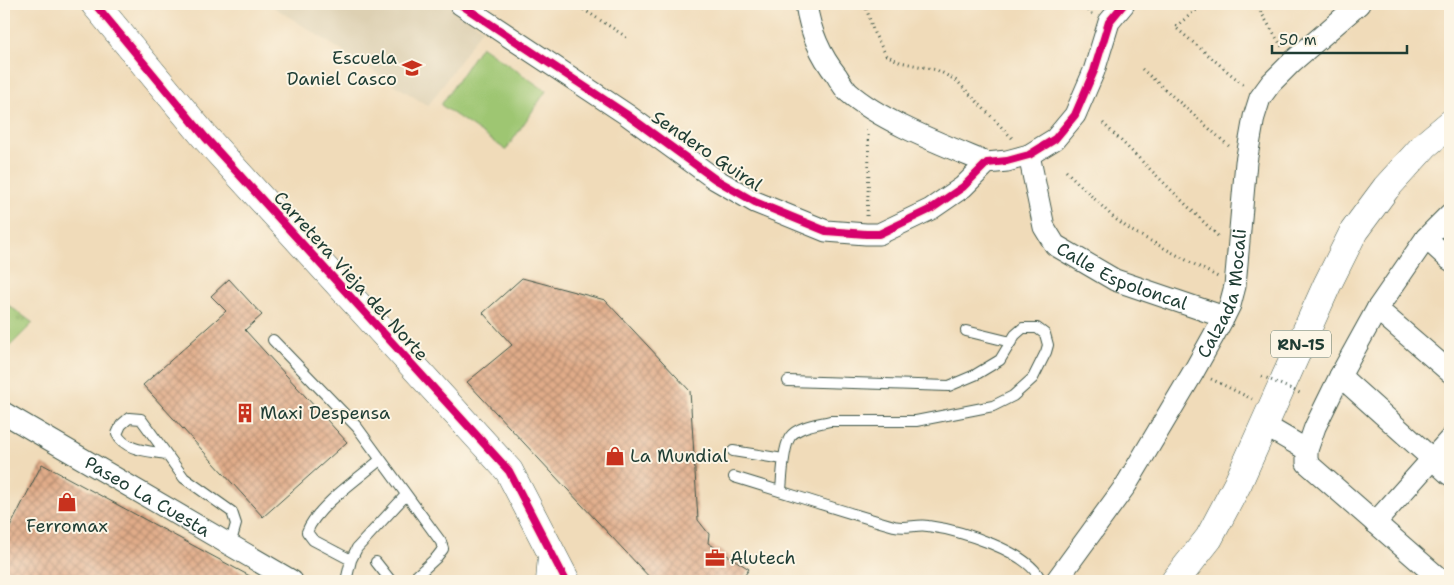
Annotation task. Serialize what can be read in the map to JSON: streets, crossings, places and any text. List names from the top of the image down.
{
  "streets": {
    "street": [
      "Sendero Guiral",
      "Calle Espoloncal",
      "Carretera Vieja del Norte",
      "Calzada Mocali",
      "RN-15",
      "Paseo La Cuesta"
    ]
  },
  "crossings": [
    ["Calle Espoloncal", "Calzada Mocali"]
  ],
  "places": {
    "school or university": ["Escuela Daniel Casco"],
    "building": ["Maxi Despensa"],
    "shop": ["La Mundial", "Ferromax"],
    "office": ["Alutech"]
  },
  "scale_bar": "50 m"
}
